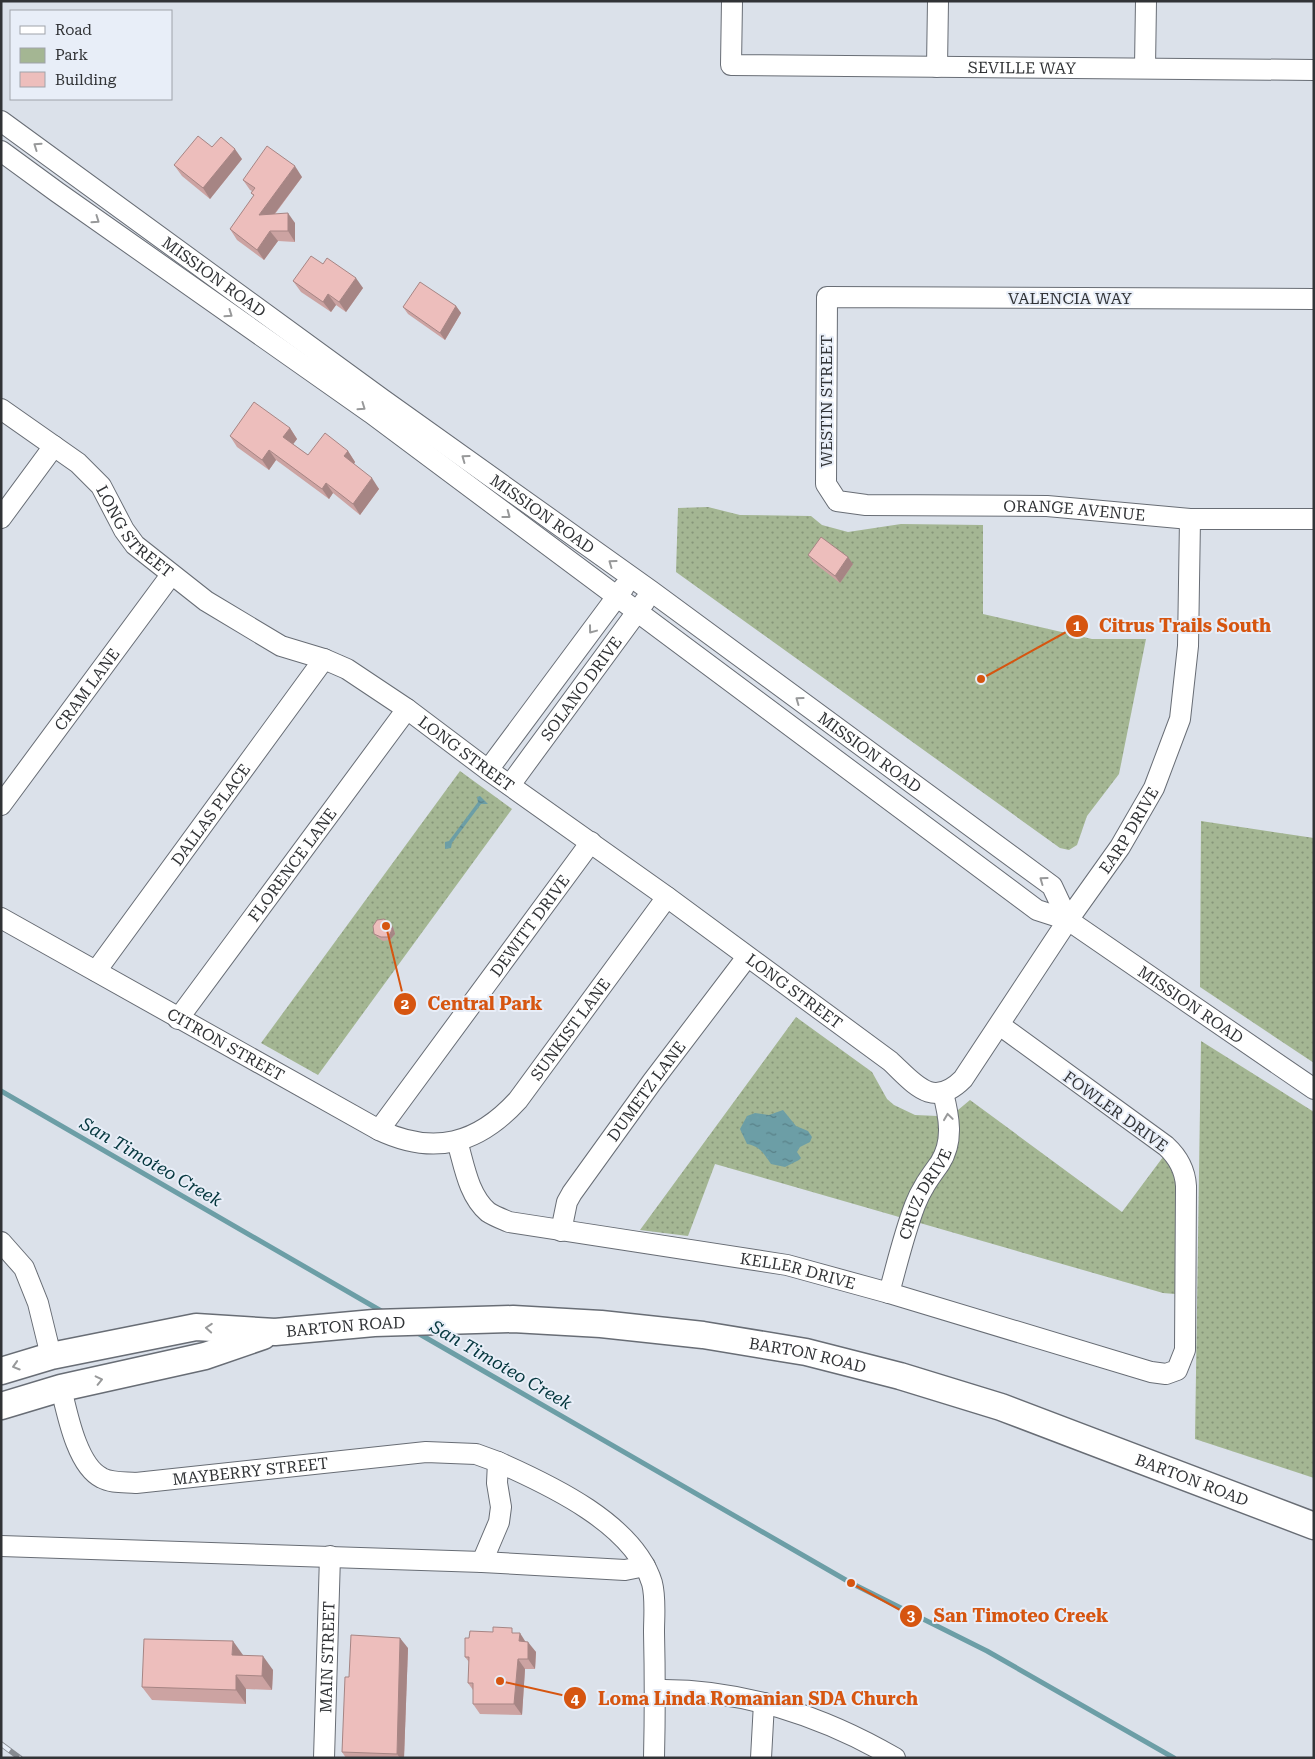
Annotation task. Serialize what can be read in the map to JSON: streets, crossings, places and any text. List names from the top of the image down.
{
  "streets": {
    "main road": ["BARTON ROAD"],
    "street": [
      "SEVILLE WAY",
      "MISSION ROAD",
      "VALENCIA WAY",
      "WESTIN STREET",
      "ORANGE AVENUE",
      "LONG STREET",
      "SOLANO DRIVE",
      "CRAM LANE",
      "DALLAS PLACE",
      "EARP DRIVE",
      "FLORENCE LANE",
      "DEWITT DRIVE",
      "SUNKIST LANE",
      "CITRON STREET",
      "DUMETZ LANE",
      "FOWLER DRIVE",
      "CRUZ DRIVE",
      "KELLER DRIVE",
      "MAYBERRY STREET",
      "MAIN STREET"
    ]
  },
  "crossings": [
    ["MISSION ROAD", "SOLANO DRIVE"],
    ["MISSION ROAD", "EARP DRIVE"],
    ["VALENCIA WAY", "WESTIN STREET"],
    ["WESTIN STREET", "ORANGE AVENUE"],
    ["ORANGE AVENUE", "EARP DRIVE"],
    ["LONG STREET", "SOLANO DRIVE"],
    ["LONG STREET", "CRAM LANE"],
    ["LONG STREET", "DALLAS PLACE"],
    ["LONG STREET", "EARP DRIVE"],
    ["LONG STREET", "FLORENCE LANE"],
    ["LONG STREET", "DEWITT DRIVE"],
    ["LONG STREET", "SUNKIST LANE"],
    ["LONG STREET", "DUMETZ LANE"],
    ["LONG STREET", "CRUZ DRIVE"],
    ["DALLAS PLACE", "CITRON STREET"],
    ["EARP DRIVE", "FOWLER DRIVE"],
    ["EARP DRIVE", "CRUZ DRIVE"],
    ["FLORENCE LANE", "CITRON STREET"],
    ["DEWITT DRIVE", "CITRON STREET"],
    ["SUNKIST LANE", "CITRON STREET"],
    ["SUNKIST LANE", "KELLER DRIVE"],
    ["CITRON STREET", "KELLER DRIVE"],
    ["DUMETZ LANE", "KELLER DRIVE"],
    ["FOWLER DRIVE", "KELLER DRIVE"],
    ["CRUZ DRIVE", "KELLER DRIVE"],
    ["BARTON ROAD", "MAYBERRY STREET"]
  ],
  "one_way": ["CRUZ DRIVE"],
  "water": ["San Timoteo Creek"],
  "places": [
    "Citrus Trails South",
    "Central Park",
    "San Timoteo Creek",
    "Loma Linda Romanian SDA Church"
  ],
  "legend": ["Road", "Park", "Building"]
}
